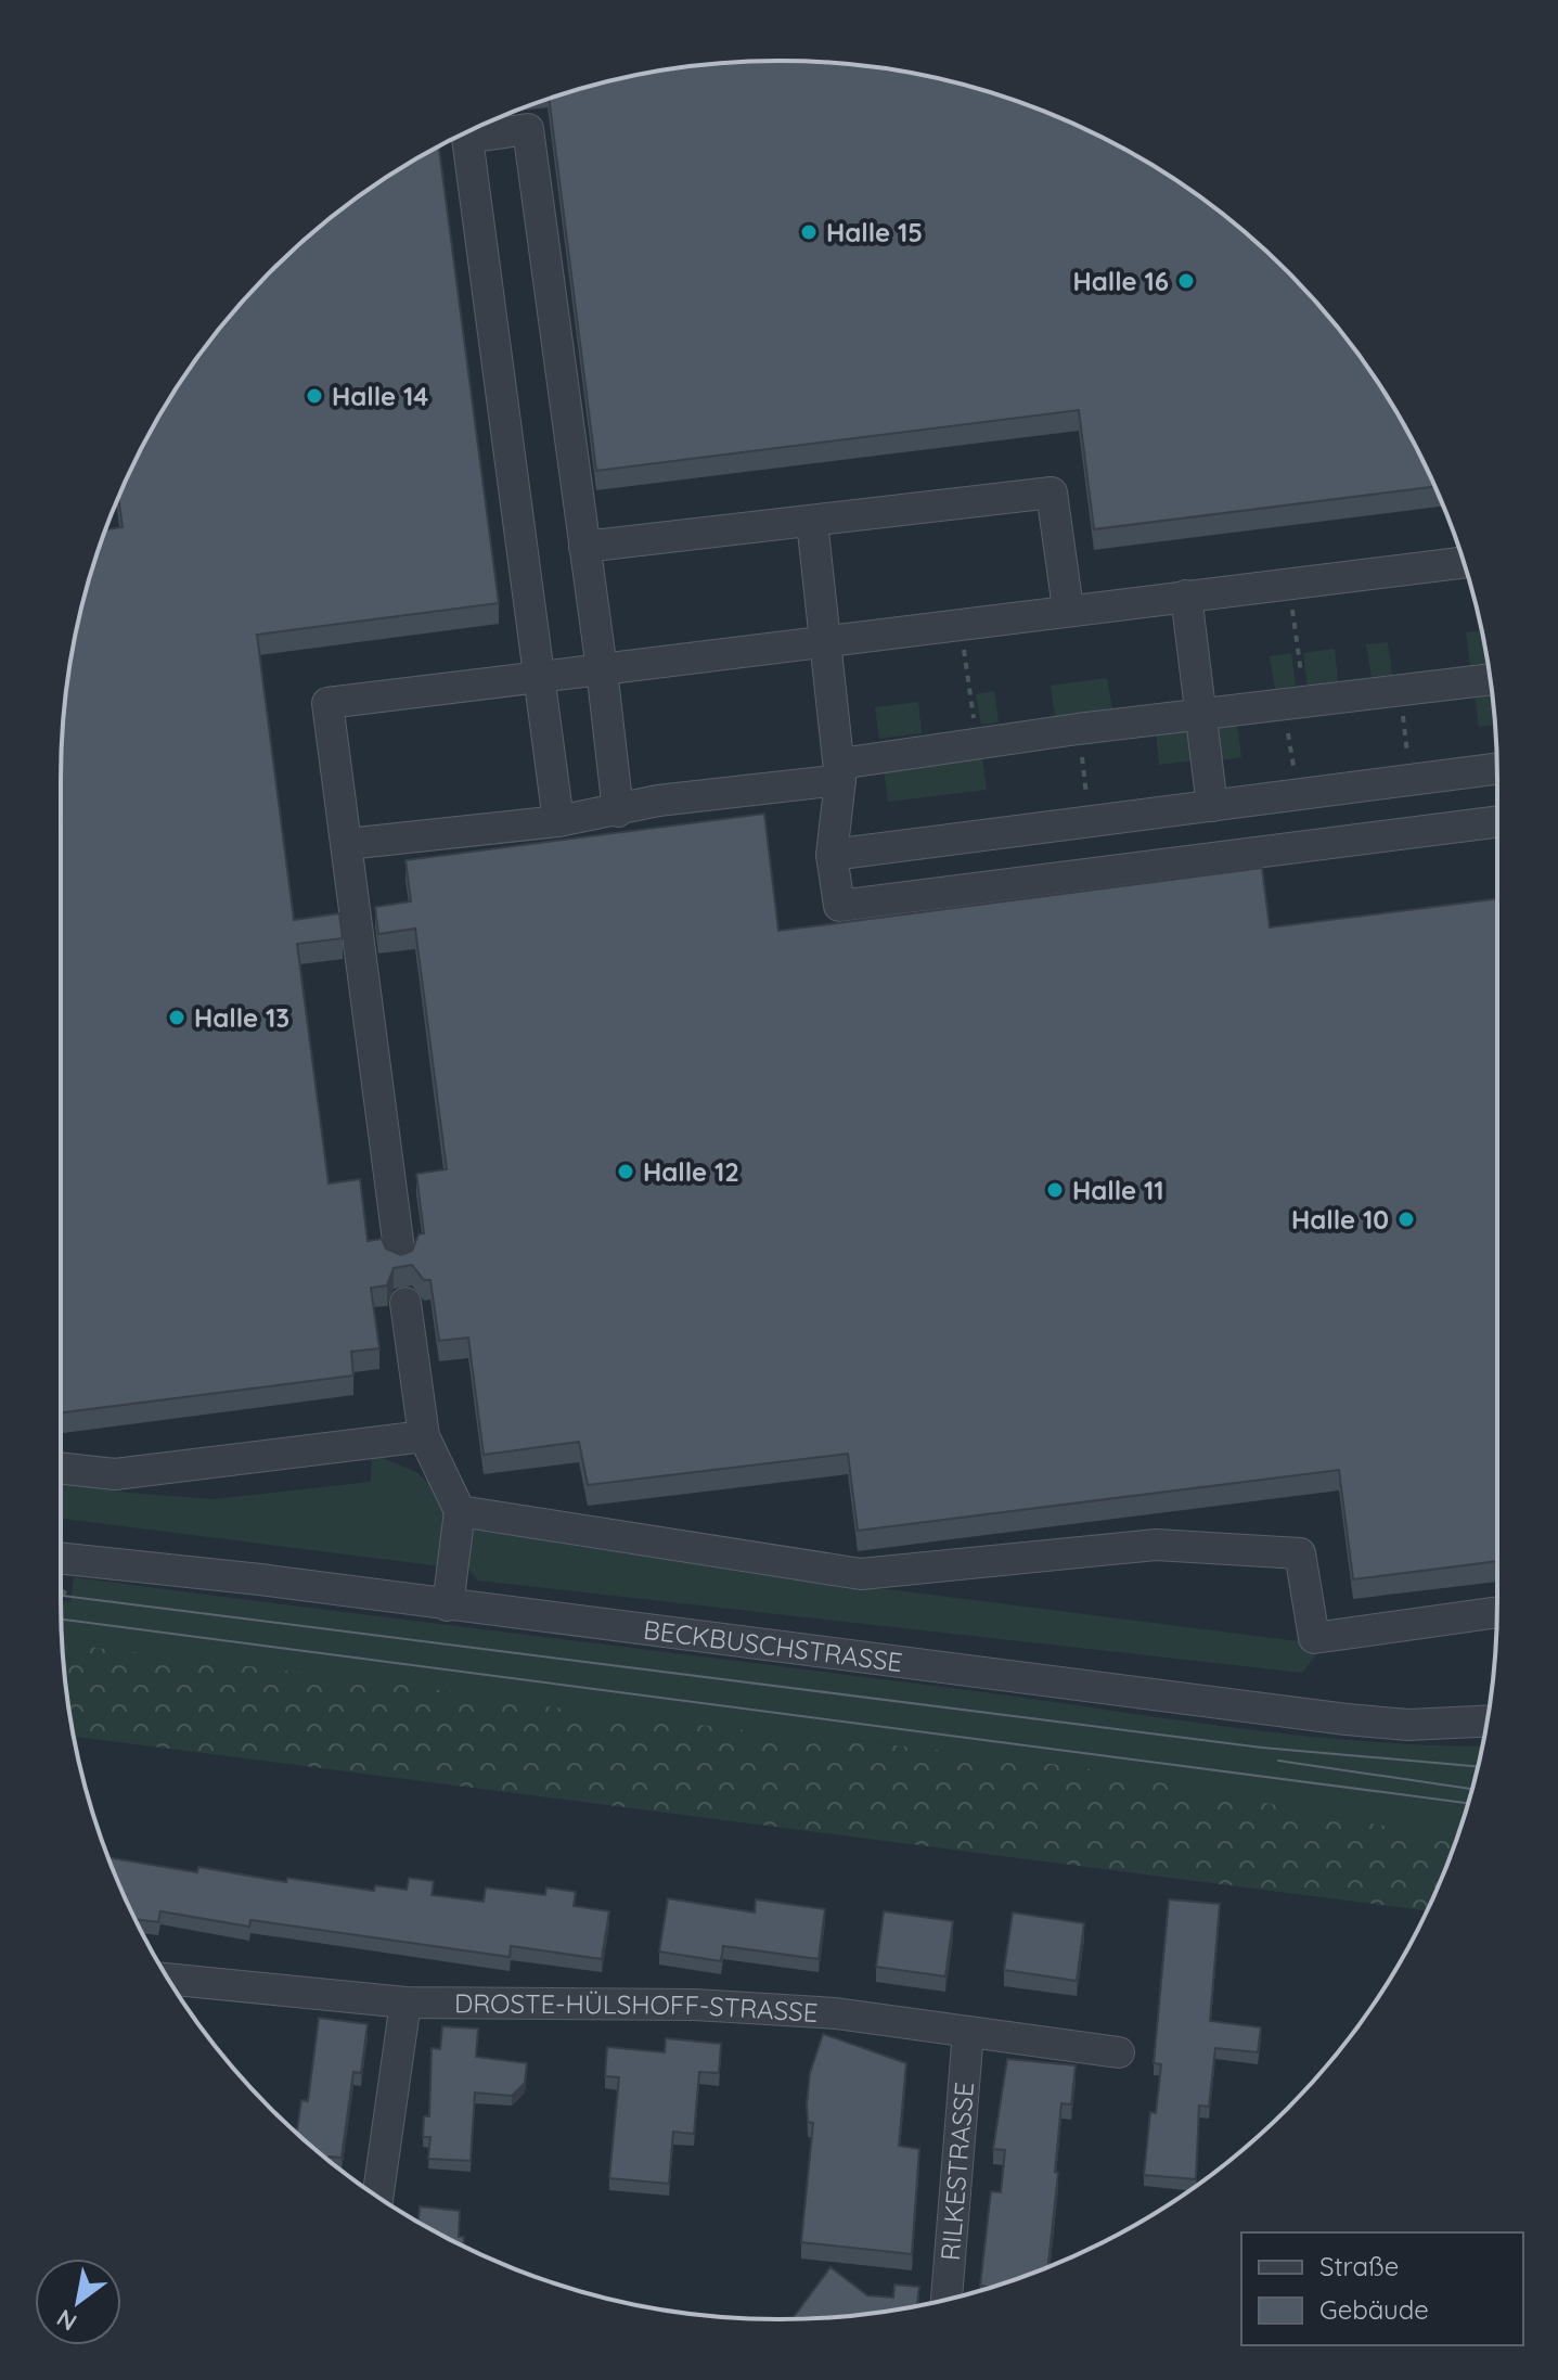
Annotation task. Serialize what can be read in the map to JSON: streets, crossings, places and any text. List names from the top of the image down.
{
  "streets": {
    "street": ["BECKBUSCHSTRASSE", "DROSTE-HÜLSHOFF-STRASSE", "RILKESTRASSE"]
  },
  "crossings": [
    ["DROSTE-HÜLSHOFF-STRASSE", "RILKESTRASSE"]
  ],
  "places": [
    "Halle 15",
    "Halle 16",
    "Halle 14",
    "Halle 13",
    "Halle 12",
    "Halle 11",
    "Halle 10"
  ],
  "legend": ["Straße", "Gebäude"],
  "north": "bottom left"
}
